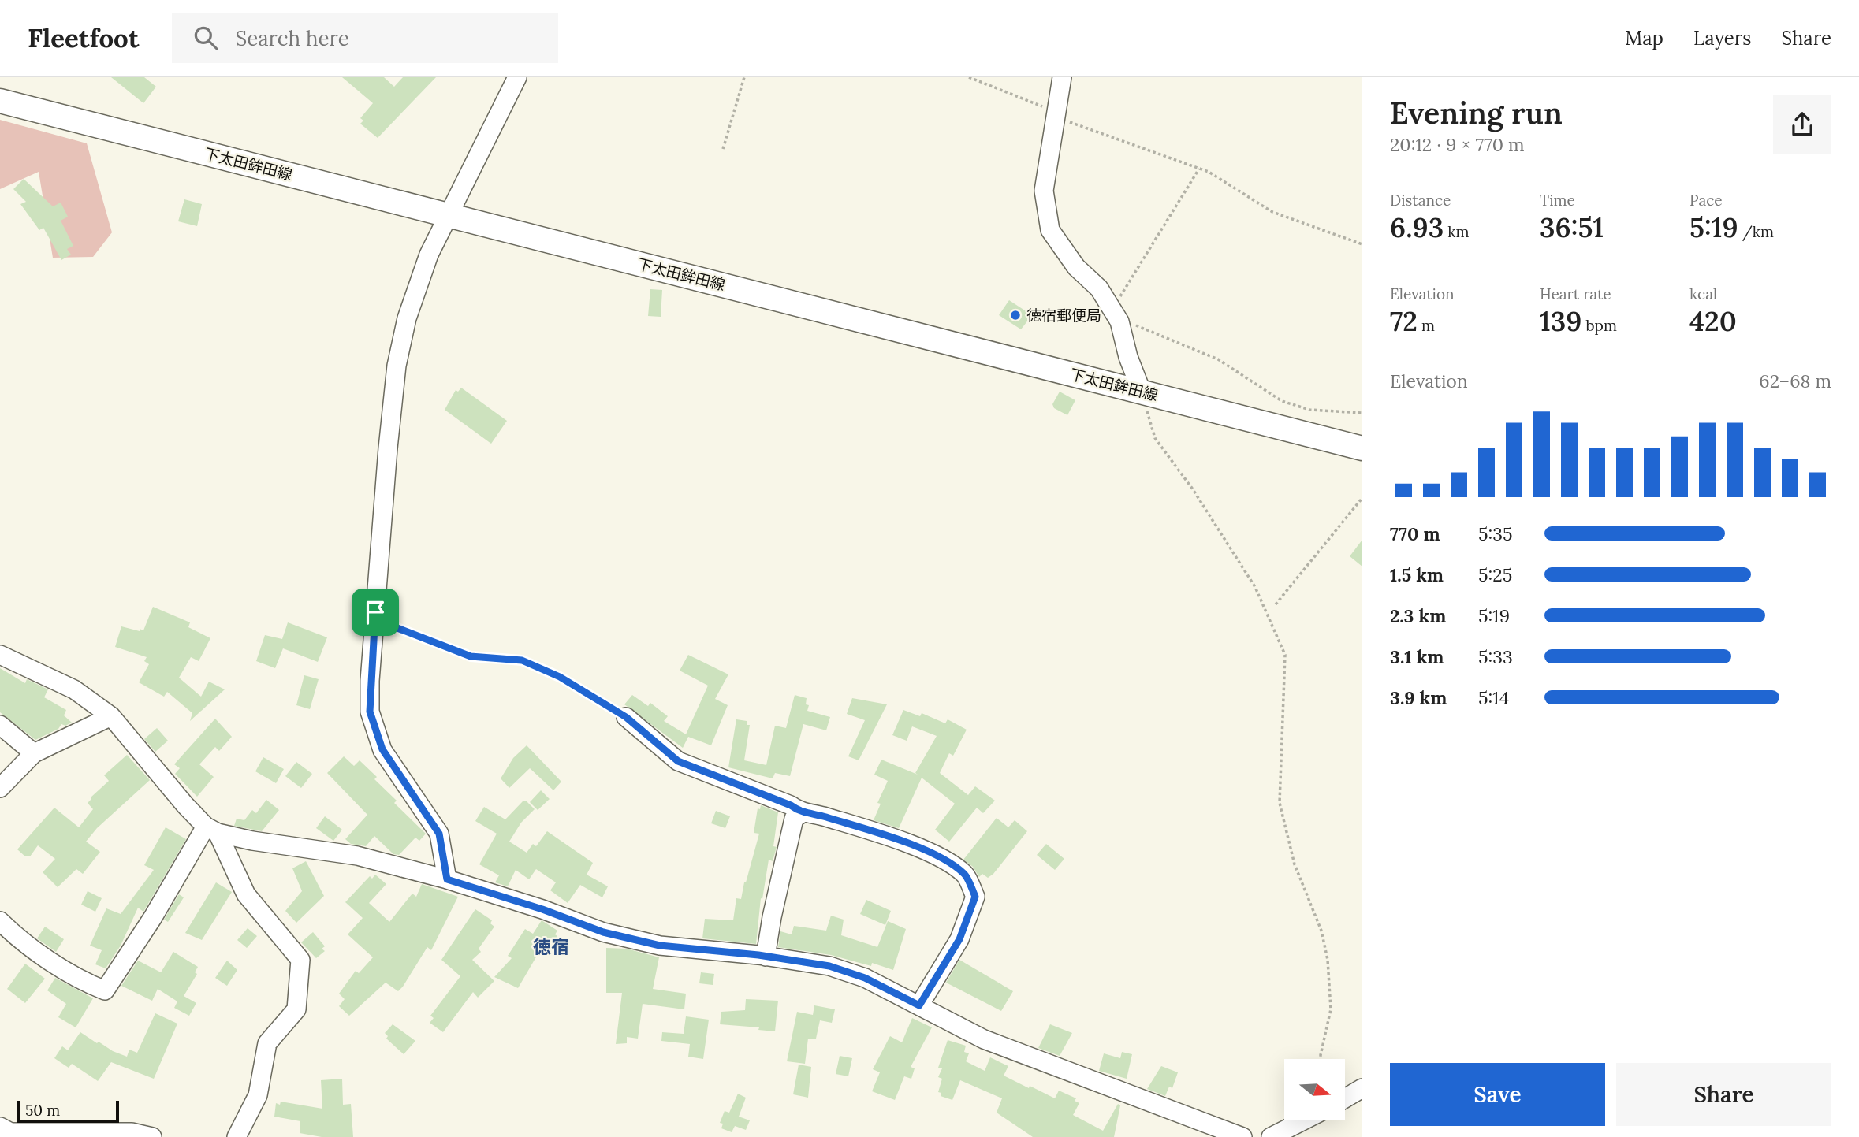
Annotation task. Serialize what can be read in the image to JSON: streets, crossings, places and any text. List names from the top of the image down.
{
  "streets": {
    "main road": ["下太田鉾田線"]
  },
  "districts": ["徳宿"],
  "places": ["徳宿郵便局"],
  "scale_bar": "50 m",
  "north": "right",
  "page": {
    "header": "Fleetfoot",
    "search": "Search here",
    "nav": ["Map", "Layers", "Share"],
    "heading": ["Evening run", "20:12 · 9 × 770 m"],
    "stats": [
      ["Distance", "6.93 km"],
      ["Time", "36:51"],
      ["Pace", "5:19 /km"],
      ["Elevation", "72 m"],
      ["Heart rate", "139 bpm"],
      ["kcal", "420"]
    ],
    "chart": ["Elevation", "62–68 m"],
    "list": [
      {
        "name": "770 m",
        "note": "5:35"
      },
      {
        "name": "1.5 km",
        "note": "5:25"
      },
      {
        "name": "2.3 km",
        "note": "5:19"
      },
      {
        "name": "3.1 km",
        "note": "5:33"
      },
      {
        "name": "3.9 km",
        "note": "5:14"
      }
    ],
    "buttons": ["Save", "Share"],
    "scale": "50 m"
  }
}
